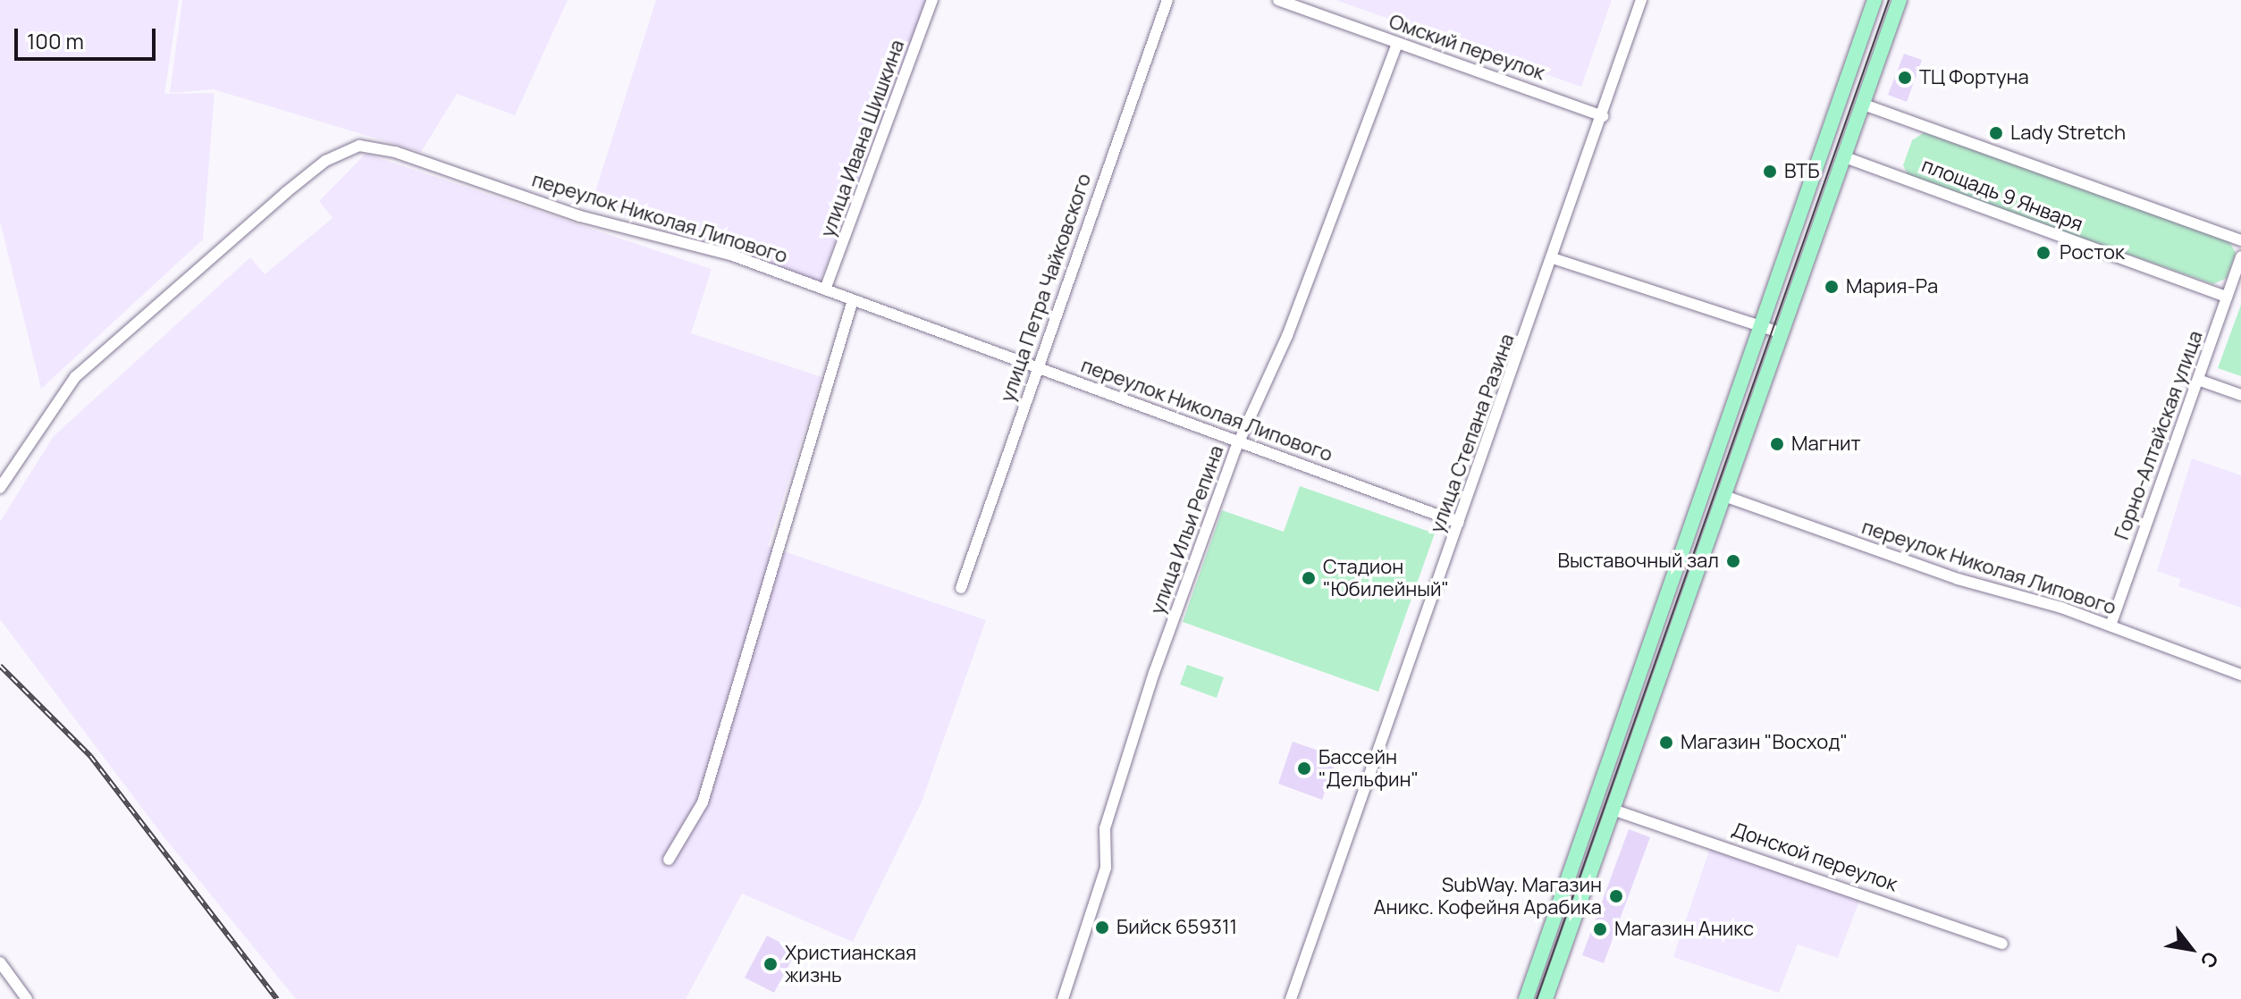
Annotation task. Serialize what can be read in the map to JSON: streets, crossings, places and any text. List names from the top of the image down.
{
  "streets": {
    "street": [
      "Омский переулок",
      "улица Ивана Шишкина",
      "площадь 9 Января",
      "переулок Николая Липового",
      "улица Петра Чайковского",
      "улица Степана Разина",
      "Горно-Алтайская улица",
      "улица Ильи Репина",
      "Донской переулок"
    ]
  },
  "crossings": [
    ["Омский переулок", "улица Степана Разина"],
    ["Омский переулок", "улица Ильи Репина"],
    ["улица Ивана Шишкина", "переулок Николая Липового"],
    ["площадь 9 Января", "Горно-Алтайская улица"],
    ["переулок Николая Липового", "улица Петра Чайковского"],
    ["переулок Николая Липового", "улица Степана Разина"],
    ["переулок Николая Липового", "Горно-Алтайская улица"],
    ["переулок Николая Липового", "улица Ильи Репина"]
  ],
  "places": [
    "ТЦ Фортуна",
    "Lady Stretch",
    "ВТБ",
    "Росток",
    "Мария-Ра",
    "Магнит",
    "Выставочный зал",
    "Стадион \"Юбилейный\"",
    "Магазин \"Восход\"",
    "Бассейн \"Дельфин\"",
    "SubWay. Магазин Аникс. Кофейня Арабика",
    "Бийск 659311",
    "Магазин Аникс",
    "Христианская жизнь"
  ],
  "scale_bar": "100 m",
  "north": "bottom right"
}
